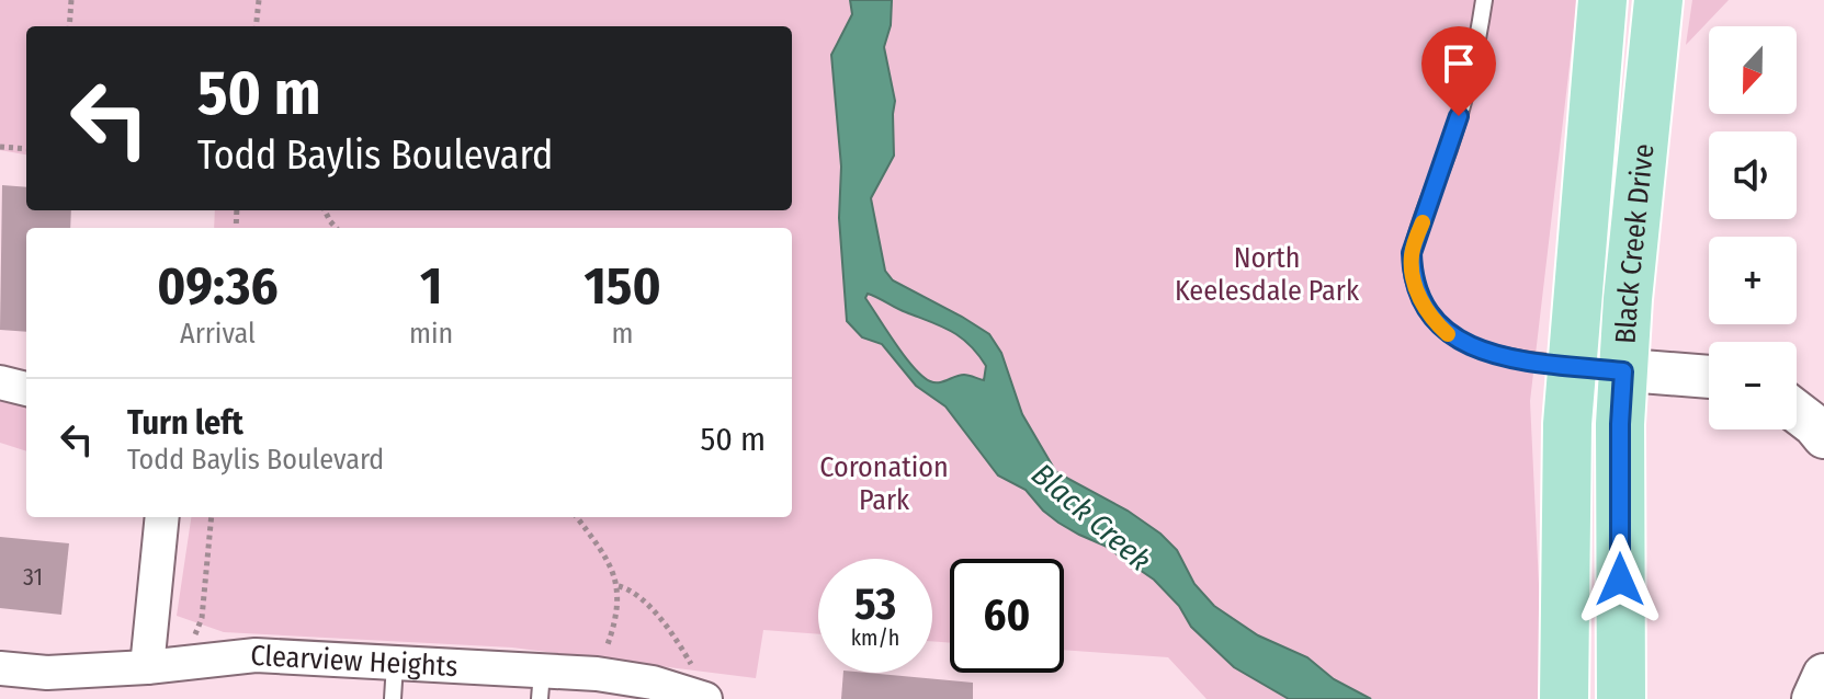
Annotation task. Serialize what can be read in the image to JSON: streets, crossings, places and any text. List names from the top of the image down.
{
  "streets": {
    "main road": ["Black Creek Drive"],
    "street": ["Clearview Heights"]
  },
  "water": ["Black Creek"],
  "parks": ["North Keelesdale Park", "Coronation Park"],
  "house_numbers": ["31"],
  "north": "bottom",
  "page": {
    "map_buttons": ["+", "−"],
    "turn": ["50 m", "Todd Baylis Boulevard"],
    "eta": [
      "09:36",
      "Arrival",
      "1",
      "min",
      "150",
      "m"
    ],
    "list": [
      {
        "name": "Turn left",
        "note": "Todd Baylis Boulevard",
        "value": "50 m"
      }
    ],
    "speed": "53 km/h",
    "limit": "60"
  }
}
